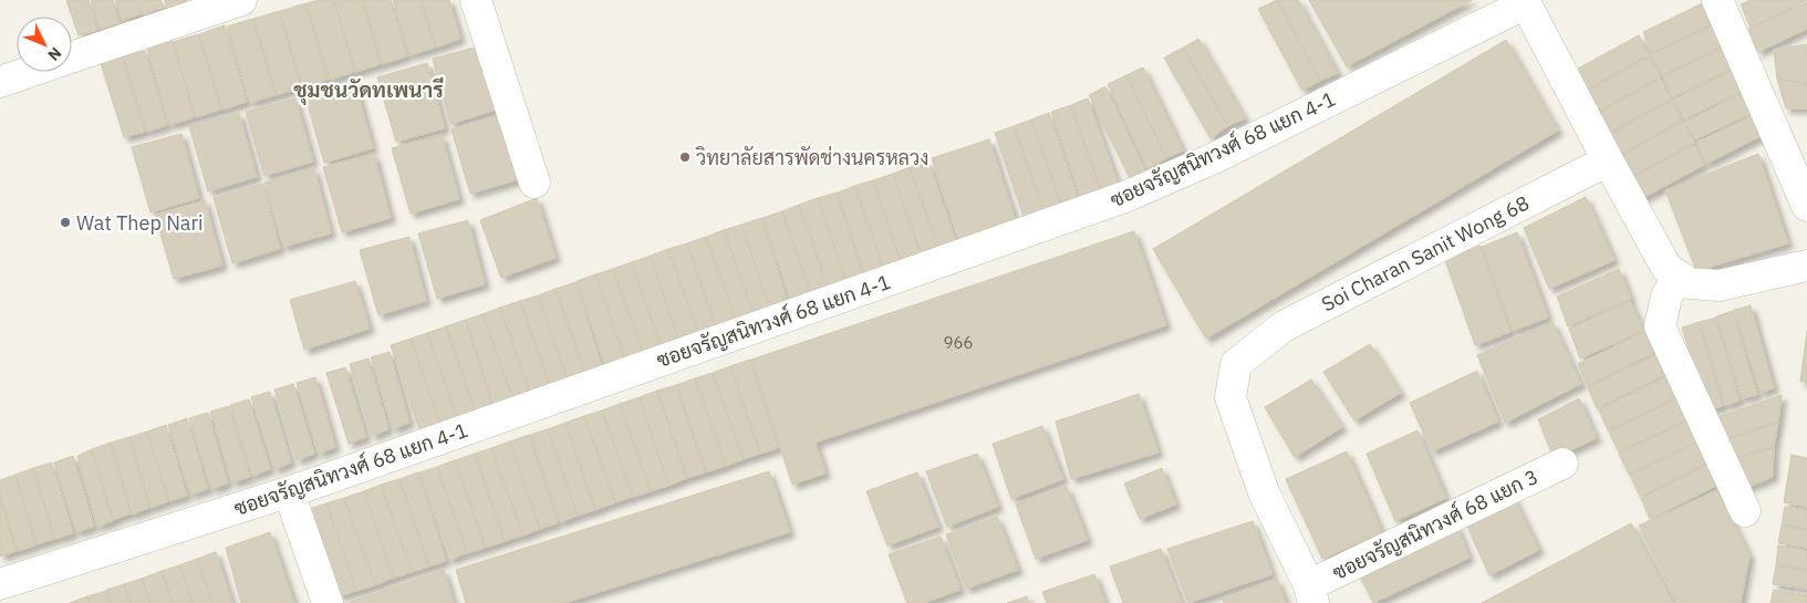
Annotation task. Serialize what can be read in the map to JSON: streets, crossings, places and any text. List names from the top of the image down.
{
  "streets": {
    "street": ["ซอยจรัญสนิทวงศ์ 68 แยก 4-1", "Soi Charan Sanit Wong 68", "ซอยจรัญสนิทวงศ์ 68 แยก 3"]
  },
  "crossings": [
    ["Soi Charan Sanit Wong 68", "ซอยจรัญสนิทวงศ์ 68 แยก 3"]
  ],
  "districts": ["ชุมชนวัดทเพนารี"],
  "places": ["วิทยาลัยสารพัดช่างนครหลวง", "Wat Thep Nari"],
  "house_numbers": ["966"],
  "north": "bottom right"
}
